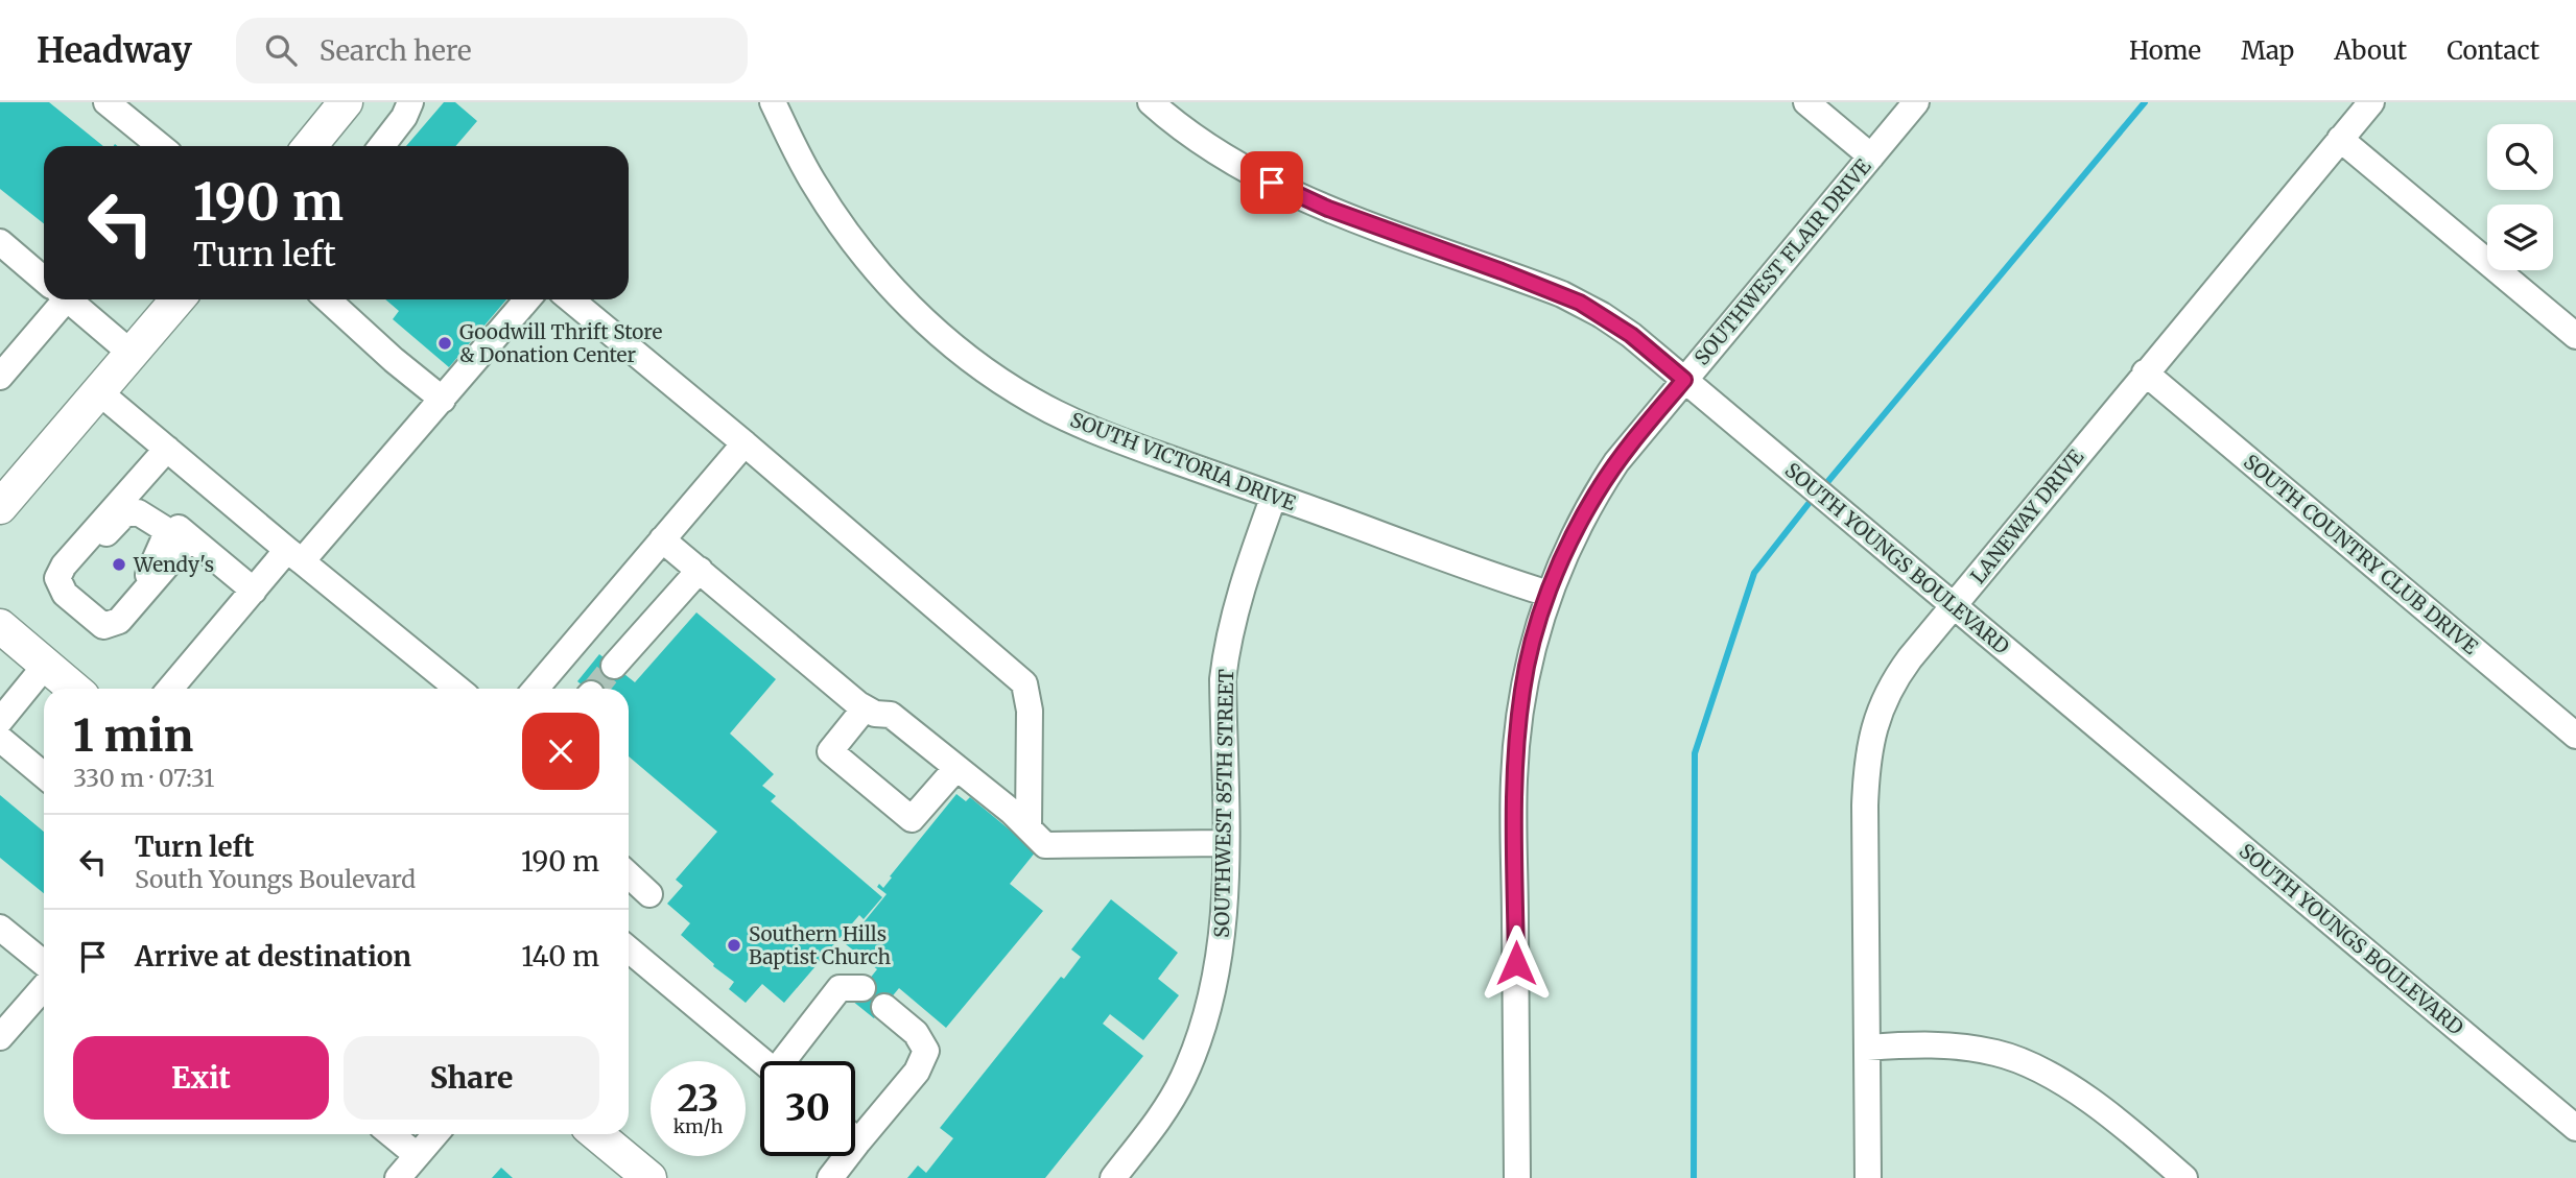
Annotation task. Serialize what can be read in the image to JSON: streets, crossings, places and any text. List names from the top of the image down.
{
  "streets": {
    "street": [
      "SOUTHWEST FLAIR DRIVE",
      "SOUTH VICTORIA DRIVE",
      "LANEWAY DRIVE",
      "SOUTH COUNTRY CLUB DRIVE",
      "SOUTH YOUNGS BOULEVARD",
      "SOUTHWEST 85TH STREET"
    ]
  },
  "crossings": [
    ["SOUTHWEST FLAIR DRIVE", "SOUTH VICTORIA DRIVE"],
    ["SOUTHWEST FLAIR DRIVE", "SOUTH YOUNGS BOULEVARD"],
    ["SOUTH VICTORIA DRIVE", "SOUTHWEST 85TH STREET"],
    ["LANEWAY DRIVE", "SOUTH COUNTRY CLUB DRIVE"],
    ["LANEWAY DRIVE", "SOUTH YOUNGS BOULEVARD"]
  ],
  "places": ["Goodwill Thrift Store & Donation Center", "Wendy's", "Southern Hills Baptist Church"],
  "page": {
    "header": "Headway",
    "search": "Search here",
    "nav": [
      "Home",
      "Map",
      "About",
      "Contact"
    ],
    "turn": ["190 m", "Turn left"],
    "heading": ["1 min", "330 m · 07:31"],
    "list": [
      {
        "name": "Turn left",
        "note": "South Youngs Boulevard",
        "value": "190 m"
      },
      {
        "name": "Arrive at destination",
        "value": "140 m"
      }
    ],
    "buttons": ["Exit", "Share"],
    "speed": "23 km/h",
    "limit": "30"
  }
}
